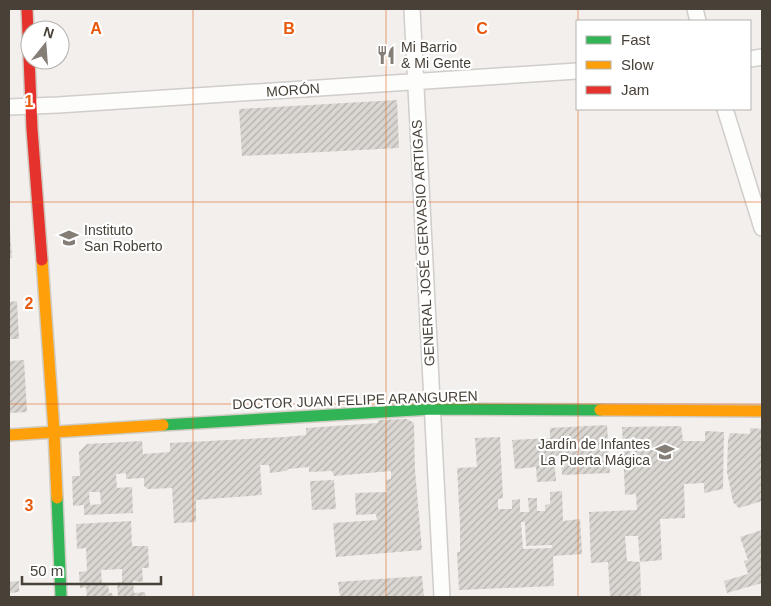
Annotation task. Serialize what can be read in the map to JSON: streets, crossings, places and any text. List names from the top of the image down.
{
  "streets": {
    "street": ["MORÓN", "GENERAL JOSÉ GERVASIO ARTIGAS", "DOCTOR JUAN FELIPE ARANGUREN"]
  },
  "crossings": [
    ["MORÓN", "GENERAL JOSÉ GERVASIO ARTIGAS"],
    ["GENERAL JOSÉ GERVASIO ARTIGAS", "DOCTOR JUAN FELIPE ARANGUREN"]
  ],
  "places": {
    "restaurant": ["Mi Barrio & Mi Gente"],
    "school or university": ["Instituto San Roberto", "Jardín de Infantes La Puerta Mágica"]
  },
  "legend": ["Fast", "Slow", "Jam"],
  "scale_bar": "50 m",
  "north": "top",
  "grid": {
    "columns": ["A", "B", "C"],
    "rows": ["1", "2", "3"]
  }
}
